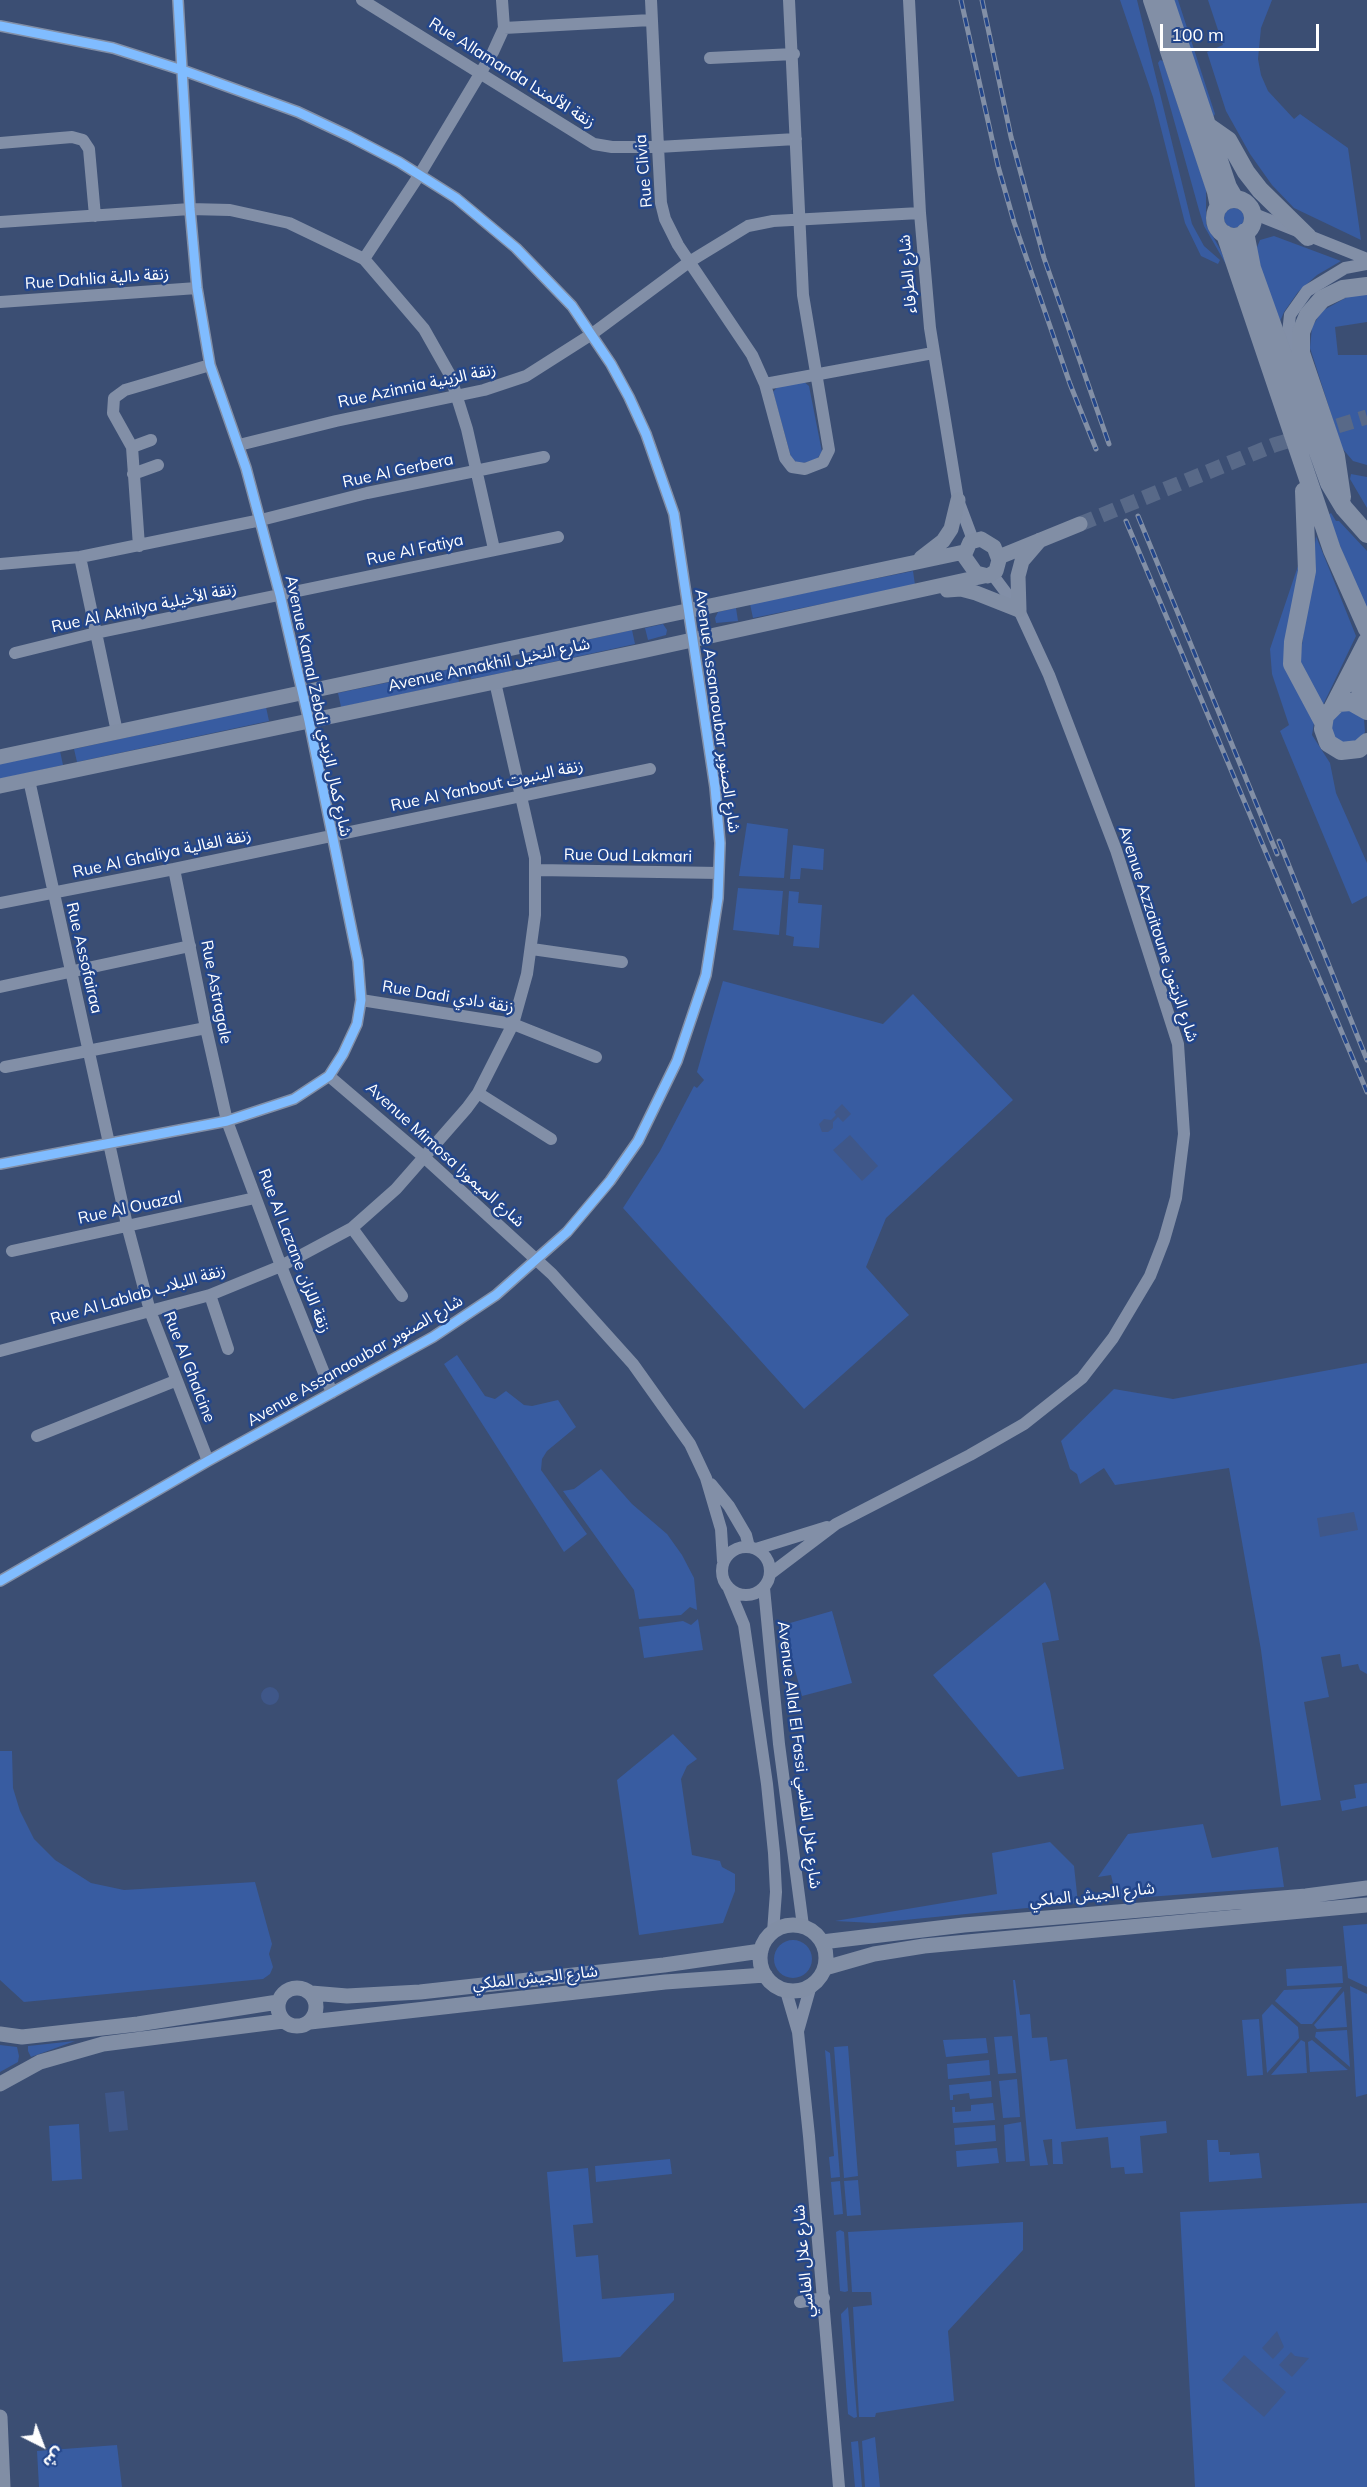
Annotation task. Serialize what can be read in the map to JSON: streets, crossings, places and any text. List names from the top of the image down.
{
  "streets": {
    "main road": ["Avenue Annakhil شارع النخيل", "شارع الجيش الملكي"],
    "street": [
      "Rue Allamanda زنقة الألمندا",
      "Rue Clivia",
      "شارع الطرفاء",
      "Rue Dahlia زنقة دالية",
      "Rue Azinnia زنقة الزينية",
      "Rue Al Gerbera",
      "Rue Al Fatiya",
      "Rue Al Akhilya زنقة الأخيلية",
      "Avenue Kamal Zebdi شارع كمال الزبدي",
      "Avenue Assanaoubar شارع الصنوبر",
      "Rue Al Yanbout زنقة الينبوت",
      "Rue Al Ghaliya زنقة الغالية",
      "Rue Oud Lakmari",
      "Avenue Azzaitoune شارع الزيتون",
      "Rue Assofairaa",
      "Rue Astragale",
      "Rue Dadi زنقة دادي",
      "Avenue Mimosa شارع الميموزا",
      "Rue Al Ouazal",
      "Rue Al Lazane زنقة اللزان",
      "Rue Al Lablab زنقة اللبلاب",
      "Rue Al Ghalcine",
      "Avenue Allal El Fassi شارع علال الفاسي",
      "شارع علال الفاسي"
    ]
  },
  "crossings": [
    ["Rue Allamanda زنقة الألمندا", "Rue Clivia"],
    ["Rue Clivia", "Rue Azinnia زنقة الزينية"],
    ["شارع الطرفاء", "Rue Azinnia زنقة الزينية"],
    ["شارع الطرفاء", "Avenue Annakhil شارع النخيل"],
    ["شارع الطرفاء", "Avenue Azzaitoune شارع الزيتون"],
    ["Rue Dahlia زنقة دالية", "Avenue Kamal Zebdi شارع كمال الزبدي"],
    ["Rue Azinnia زنقة الزينية", "Avenue Kamal Zebdi شارع كمال الزبدي"],
    ["Rue Azinnia زنقة الزينية", "Avenue Assanaoubar شارع الصنوبر"],
    ["Rue Al Gerbera", "Avenue Kamal Zebdi شارع كمال الزبدي"],
    ["Rue Al Fatiya", "Rue Al Akhilya زنقة الأخيلية"],
    ["Rue Al Fatiya", "Avenue Kamal Zebdi شارع كمال الزبدي"],
    ["Rue Al Akhilya زنقة الأخيلية", "Avenue Kamal Zebdi شارع كمال الزبدي"],
    ["Avenue Annakhil شارع النخيل", "Avenue Kamal Zebdi شارع كمال الزبدي"],
    ["Avenue Annakhil شارع النخيل", "Avenue Assanaoubar شارع الصنوبر"],
    ["Avenue Annakhil شارع النخيل", "Avenue Azzaitoune شارع الزيتون"],
    ["Avenue Annakhil شارع النخيل", "Rue Assofairaa"],
    ["Avenue Annakhil شارع النخيل", "Rue Al Lablab زنقة اللبلاب"],
    ["Avenue Kamal Zebdi شارع كمال الزبدي", "Avenue Assanaoubar شارع الصنوبر"],
    ["Avenue Kamal Zebdi شارع كمال الزبدي", "Rue Al Yanbout زنقة الينبوت"],
    ["Avenue Kamal Zebdi شارع كمال الزبدي", "Rue Al Ghaliya زنقة الغالية"],
    ["Avenue Kamal Zebdi شارع كمال الزبدي", "Rue Assofairaa"],
    ["Avenue Kamal Zebdi شارع كمال الزبدي", "Rue Astragale"],
    ["Avenue Kamal Zebdi شارع كمال الزبدي", "Rue Dadi زنقة دادي"],
    ["Avenue Kamal Zebdi شارع كمال الزبدي", "Avenue Mimosa شارع الميموزا"],
    ["Avenue Kamal Zebdi شارع كمال الزبدي", "Rue Al Lazane زنقة اللزان"],
    ["Avenue Kamal Zebdi شارع كمال الزبدي", "Rue Al Ghalcine"],
    ["Avenue Assanaoubar شارع الصنوبر", "Rue Oud Lakmari"],
    ["Avenue Assanaoubar شارع الصنوبر", "Avenue Mimosa شارع الميموزا"],
    ["Avenue Assanaoubar شارع الصنوبر", "Rue Al Lazane زنقة اللزان"],
    ["Avenue Assanaoubar شارع الصنوبر", "Rue Al Ghalcine"],
    ["Rue Al Yanbout زنقة الينبوت", "Rue Al Ghaliya زنقة الغالية"],
    ["Rue Al Yanbout زنقة الينبوت", "Rue Al Lablab زنقة اللبلاب"],
    ["Rue Al Ghaliya زنقة الغالية", "Rue Assofairaa"],
    ["Rue Al Ghaliya زنقة الغالية", "Rue Astragale"],
    ["Rue Oud Lakmari", "Rue Al Lablab زنقة اللبلاب"],
    ["Avenue Azzaitoune شارع الزيتون", "Avenue Allal El Fassi شارع علال الفاسي"],
    ["Rue Assofairaa", "Rue Al Ghalcine"],
    ["Rue Astragale", "Rue Al Lazane زنقة اللزان"],
    ["Rue Dadi زنقة دادي", "Rue Al Lablab زنقة اللبلاب"],
    ["Avenue Mimosa شارع الميموزا", "Rue Al Lablab زنقة اللبلاب"],
    ["Rue Al Ouazal", "Rue Al Lazane زنقة اللزان"],
    ["Rue Al Ouazal", "Rue Al Ghalcine"],
    ["Rue Al Lazane زنقة اللزان", "Rue Al Lablab زنقة اللبلاب"],
    ["Rue Al Lablab زنقة اللبلاب", "Rue Al Ghalcine"],
    ["Avenue Allal El Fassi شارع علال الفاسي", "شارع الجيش الملكي"],
    ["Avenue Allal El Fassi شارع علال الفاسي", "شارع علال الفاسي"],
    ["شارع الجيش الملكي", "شارع علال الفاسي"]
  ],
  "scale_bar": "100 m",
  "north": "bottom right"
}
